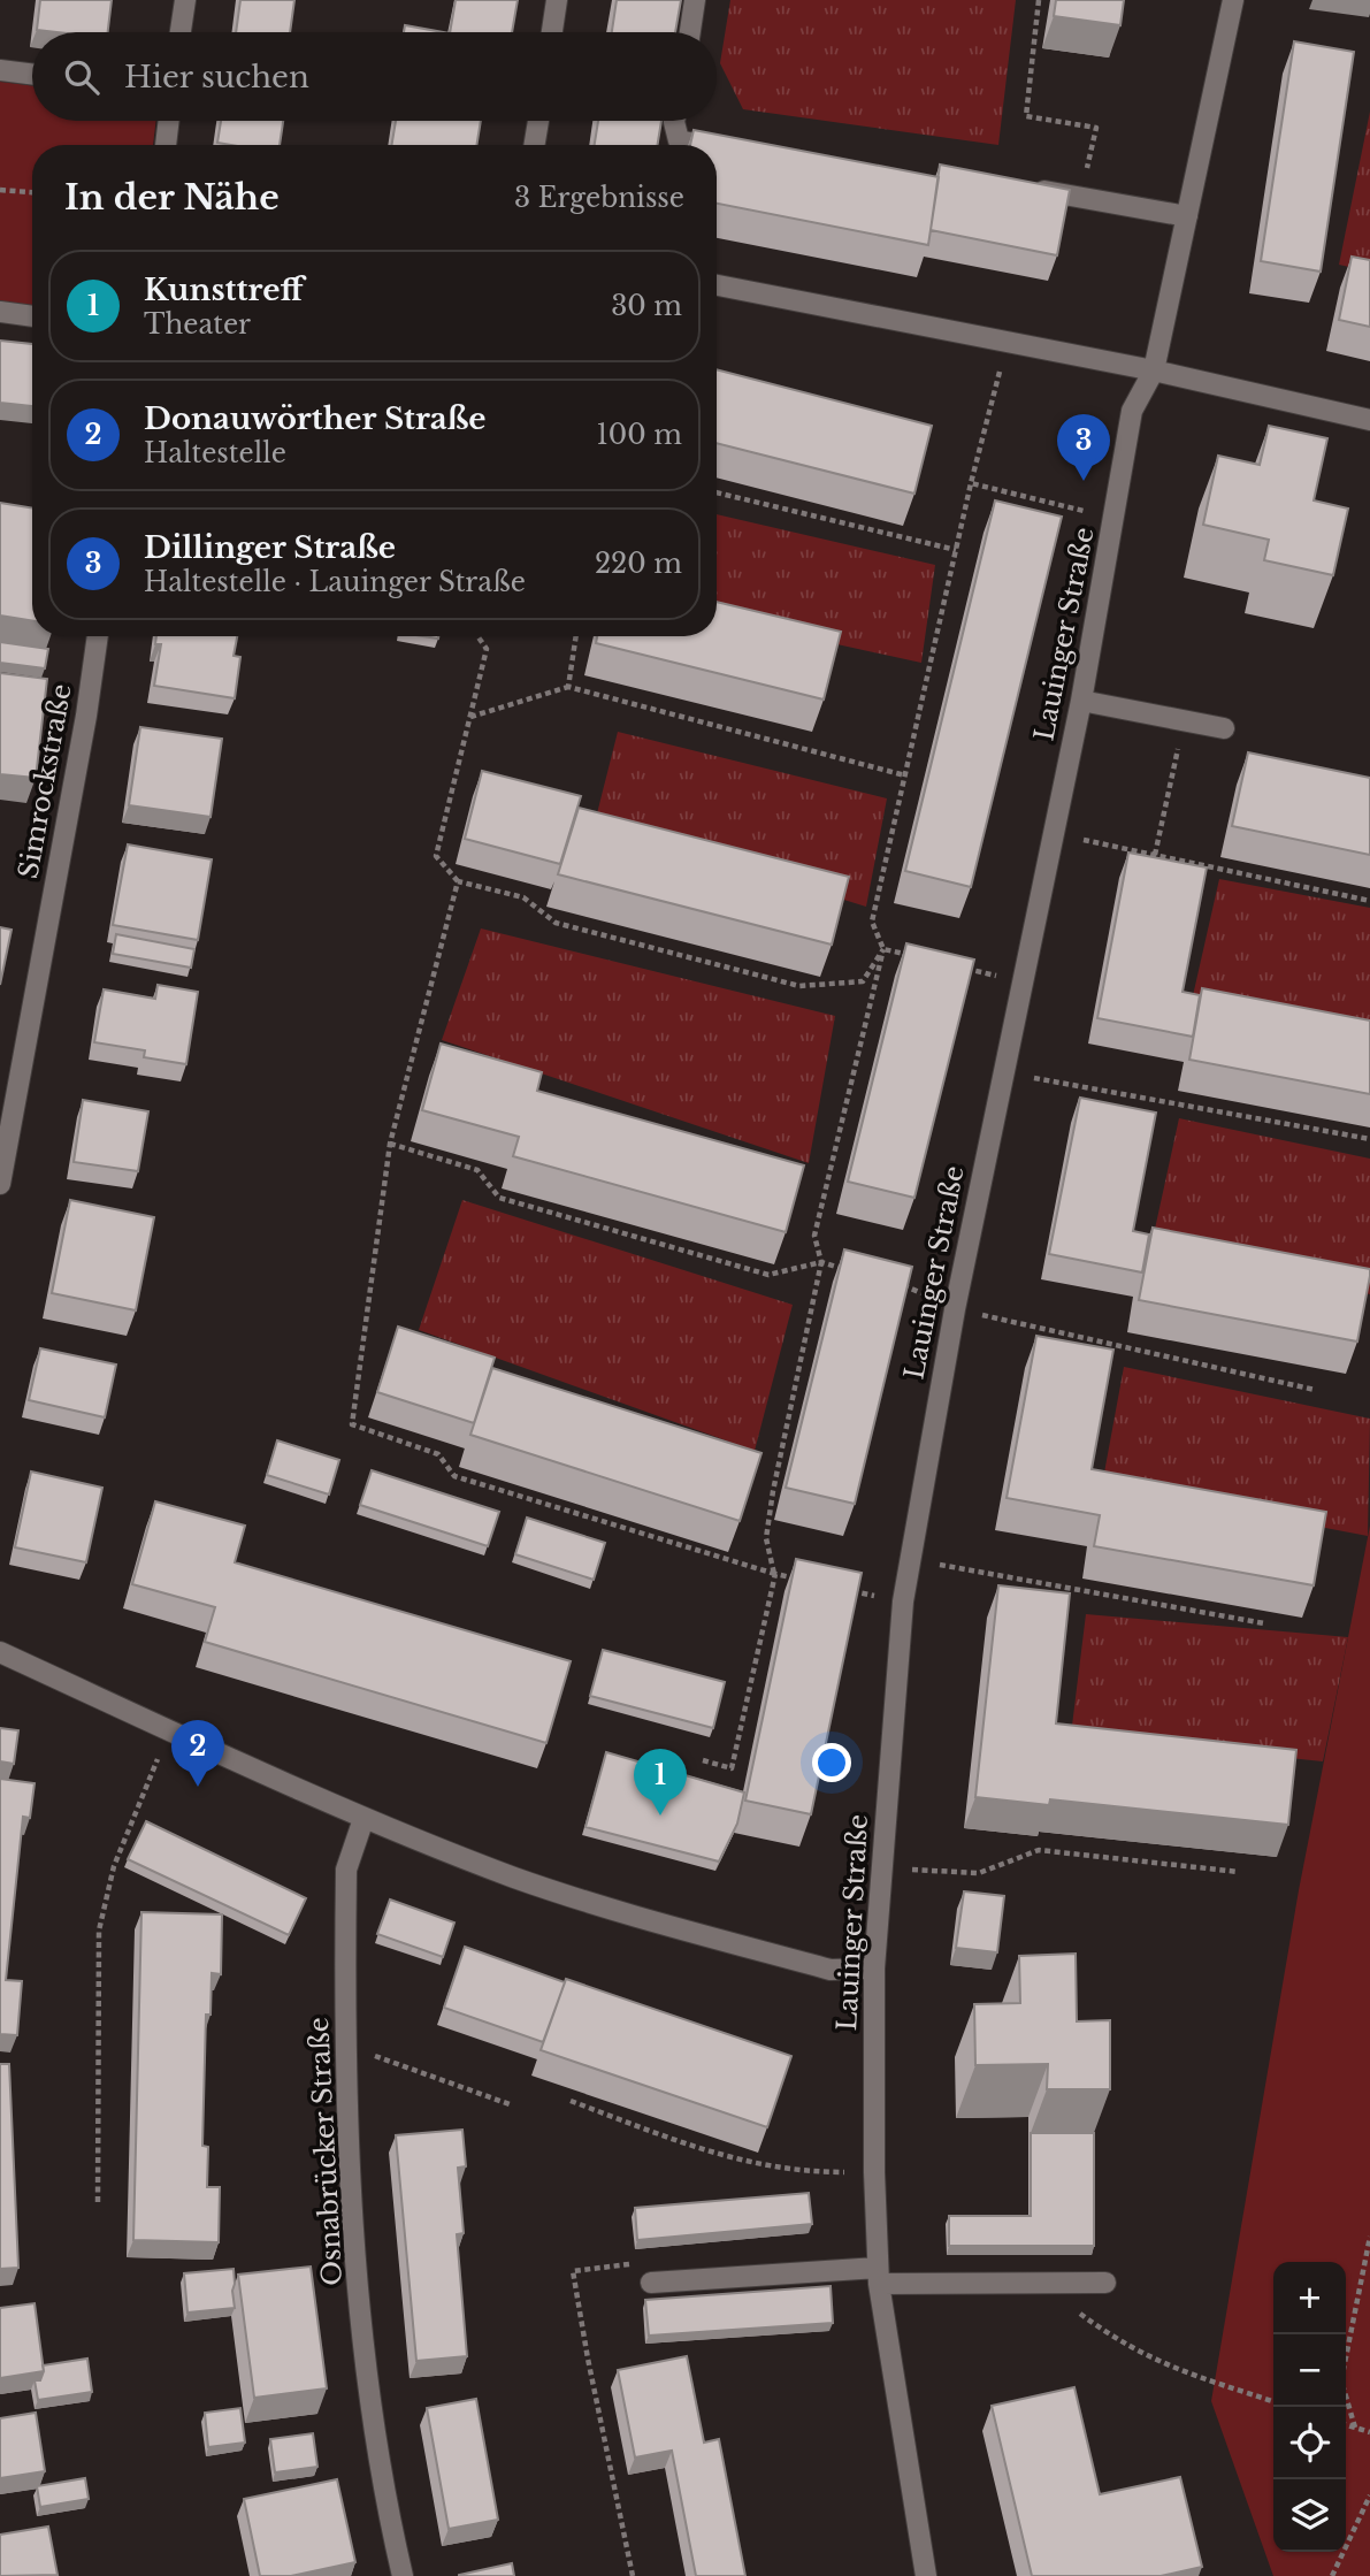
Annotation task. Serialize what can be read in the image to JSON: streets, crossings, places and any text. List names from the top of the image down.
{
  "streets": {
    "street": ["Lauinger Straße", "Simrockstraße", "Osnabrücker Straße"]
  },
  "page": {
    "search": "Hier suchen",
    "heading": ["In der Nähe", "3 Ergebnisse"],
    "list": [
      {
        "mark": "1",
        "name": "Kunsttreff",
        "note": "Theater",
        "value": "30 m"
      },
      {
        "mark": "2",
        "name": "Donauwörther Straße",
        "note": "Haltestelle",
        "value": "100 m"
      },
      {
        "mark": "3",
        "name": "Dillinger Straße",
        "note": "Haltestelle · Lauinger Straße",
        "value": "220 m"
      }
    ],
    "pins": ["3", "2", "1"],
    "map_buttons": ["+", "−"]
  }
}
